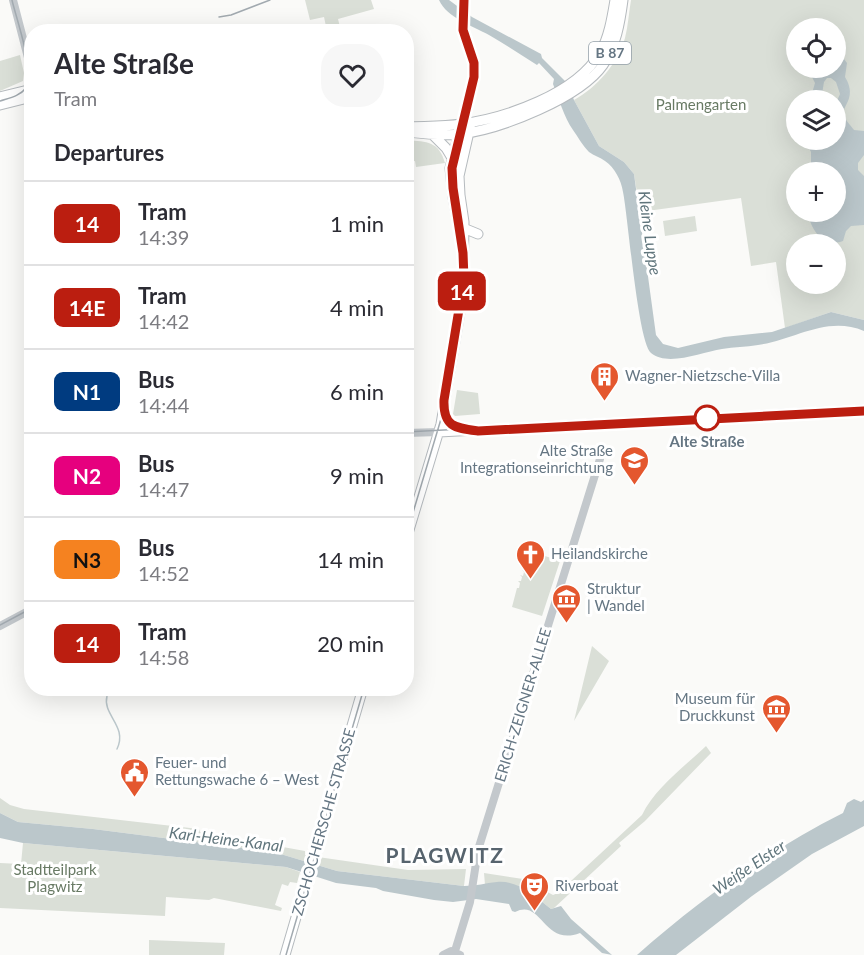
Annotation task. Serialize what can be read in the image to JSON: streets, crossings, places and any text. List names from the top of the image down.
{
  "streets": {
    "main road": ["B 87", "ZSCHOCHERSCHE STRASSE"],
    "street": ["ERICH-ZEIGNER-ALLEE"]
  },
  "districts": ["PLAGWITZ"],
  "water": ["Kleine Luppe", "Karl-Heine-Kanal", "Weiße Elster"],
  "parks": ["Palmengarten", "Stadtteilpark Plagwitz"],
  "places": {
    "building": ["Wagner-Nietzsche-Villa"],
    "other": ["Alte Straße"],
    "school or university": ["Alte Straße Integrationseinrichtung"],
    "church": ["Heilandskirche"],
    "museum": ["Struktur | Wandel", "Museum für Druckkunst"],
    "public building": ["Feuer- und Rettungswache 6 – West"],
    "theatre": ["Riverboat"]
  },
  "lines": ["tram line 14"],
  "page": {
    "on_map": "14",
    "map_buttons": ["+", "−"],
    "heading": [
      ["Alte Straße", "Tram"],
      "Departures"
    ],
    "list": [
      {
        "mark": "14",
        "name": "Tram",
        "note": "14:39",
        "value": "1 min"
      },
      {
        "mark": "14E",
        "name": "Tram",
        "note": "14:42",
        "value": "4 min"
      },
      {
        "mark": "N1",
        "name": "Bus",
        "note": "14:44",
        "value": "6 min"
      },
      {
        "mark": "N2",
        "name": "Bus",
        "note": "14:47",
        "value": "9 min"
      },
      {
        "mark": "N3",
        "name": "Bus",
        "note": "14:52",
        "value": "14 min"
      },
      {
        "mark": "14",
        "name": "Tram",
        "note": "14:58",
        "value": "20 min"
      }
    ]
  }
}
